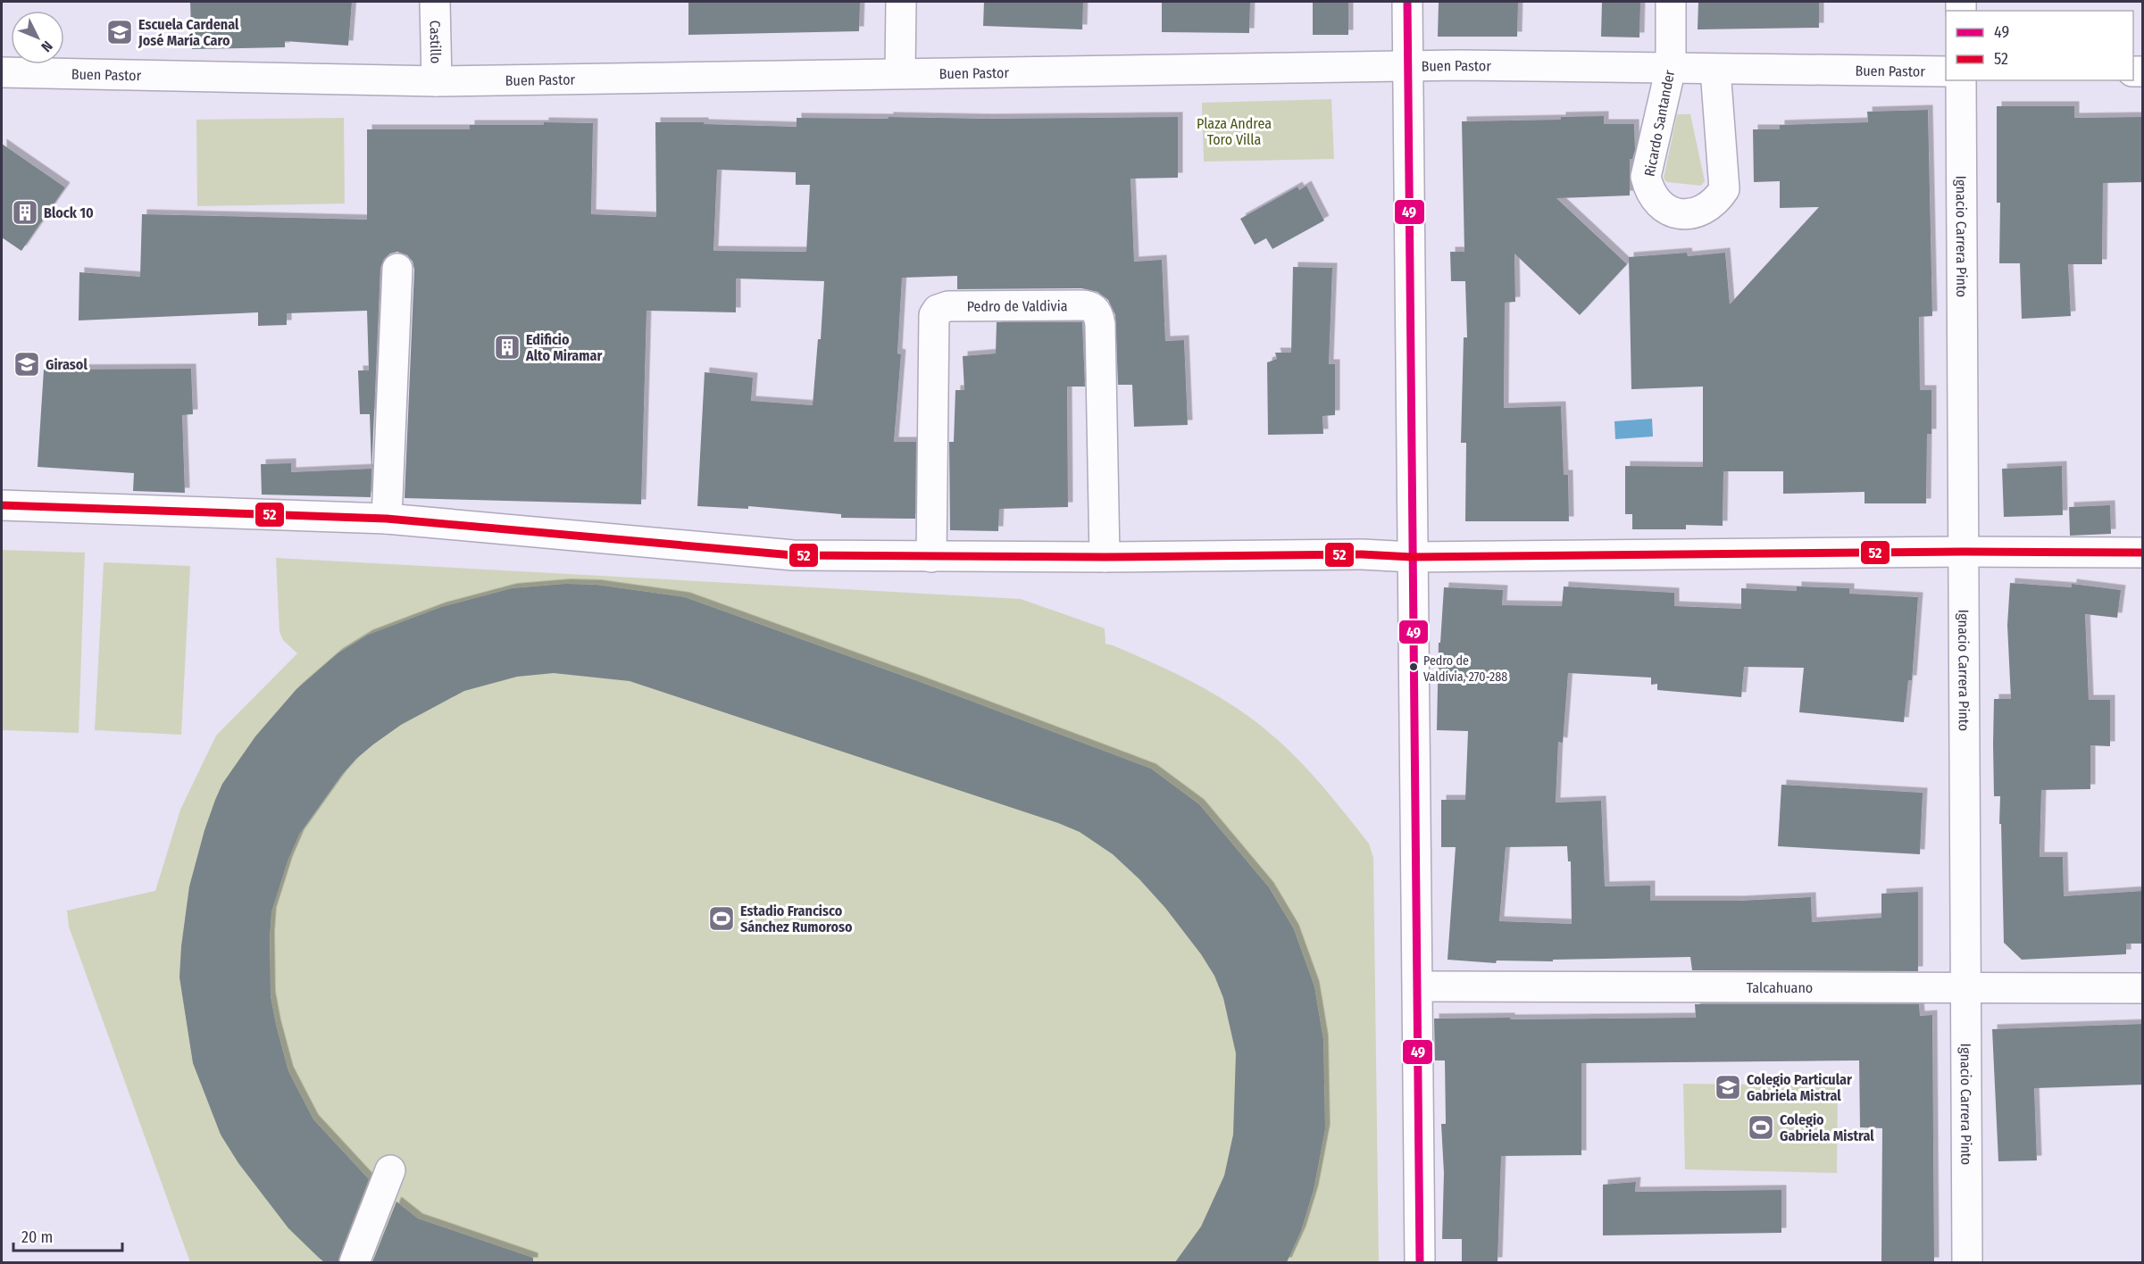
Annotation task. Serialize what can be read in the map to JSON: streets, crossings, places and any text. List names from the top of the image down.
{
  "streets": {
    "street": [
      "Castillo",
      "Buen Pastor",
      "Ricardo Santander",
      "Ignacio Carrera Pinto",
      "Pedro de Valdivia",
      "Talcahuano"
    ]
  },
  "crossings": [
    ["Castillo", "Buen Pastor"],
    ["Buen Pastor", "Ricardo Santander"],
    ["Ignacio Carrera Pinto", "Talcahuano"]
  ],
  "parks": ["Plaza Andrea Toro Villa"],
  "places": {
    "school or university": ["Escuela Cardenal José María Caro", "Girasol", "Colegio Particular Gabriela Mistral"],
    "building": ["Block 10", "Edificio Alto Miramar"],
    "other": ["Pedro de Valdivia, 270-288"],
    "sports": ["Estadio Francisco Sánchez Rumoroso", "Colegio Gabriela Mistral"]
  },
  "lines": ["transit line 49", "transit line 52"],
  "legend": ["49", "52"],
  "scale_bar": "20 m",
  "north": "bottom right"
}
